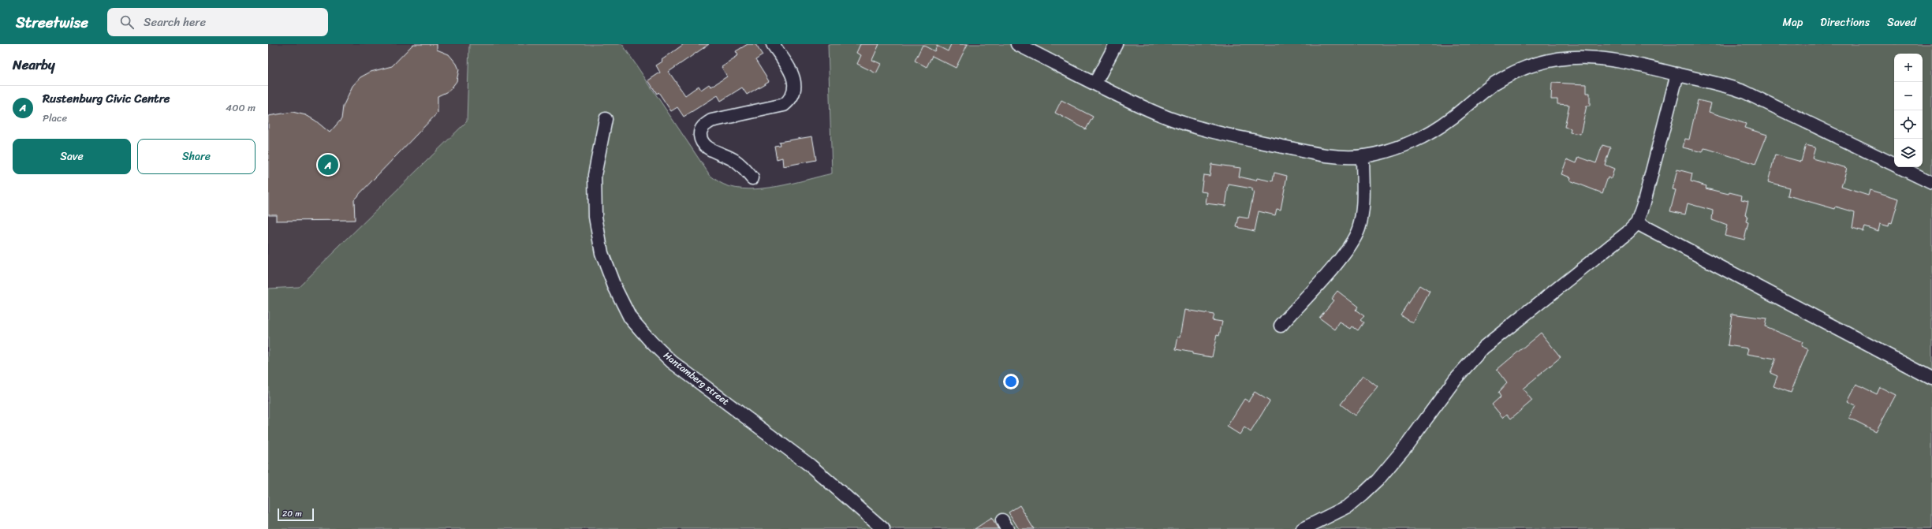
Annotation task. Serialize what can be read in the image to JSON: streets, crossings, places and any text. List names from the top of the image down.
{
  "streets": {
    "street": ["Hantamberg street"]
  },
  "scale_bar": "20 m",
  "page": {
    "header": "Streetwise",
    "search": "Search here",
    "nav": ["Map", "Directions", "Saved"],
    "heading": "Nearby",
    "map_buttons": ["+", "−"],
    "list": [
      {
        "mark": "A",
        "name": "Rustenburg Civic Centre",
        "note": "Place",
        "value": "400 m"
      }
    ],
    "buttons": ["Save", "Share"],
    "pins": "A",
    "scale": "20 m"
  }
}
